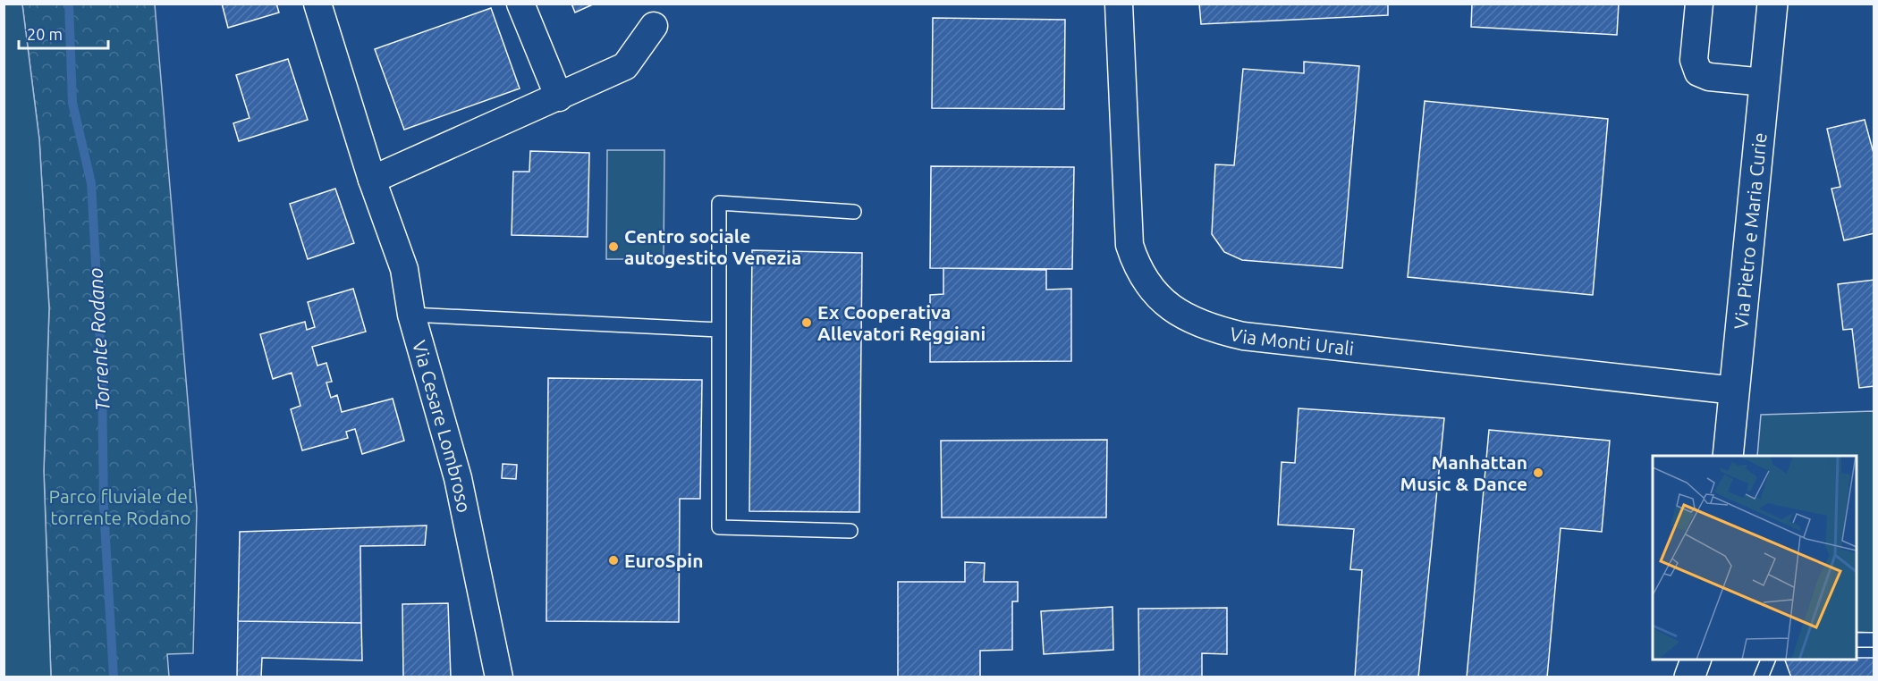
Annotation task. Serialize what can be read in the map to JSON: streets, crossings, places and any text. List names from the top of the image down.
{
  "streets": {
    "main road": ["Via Pietro e Maria Curie"],
    "street": ["Via Monti Urali", "Via Cesare Lombroso"]
  },
  "crossings": [
    ["Via Pietro e Maria Curie", "Via Monti Urali"]
  ],
  "water": ["Torrente Rodano"],
  "parks": ["Parco fluviale del torrente Rodano"],
  "places": [
    "Centro sociale autogestito Venezia",
    "Ex Cooperativa Allevatori Reggiani",
    "Manhattan Music & Dance",
    "EuroSpin"
  ],
  "scale_bar": "20 m"
}
